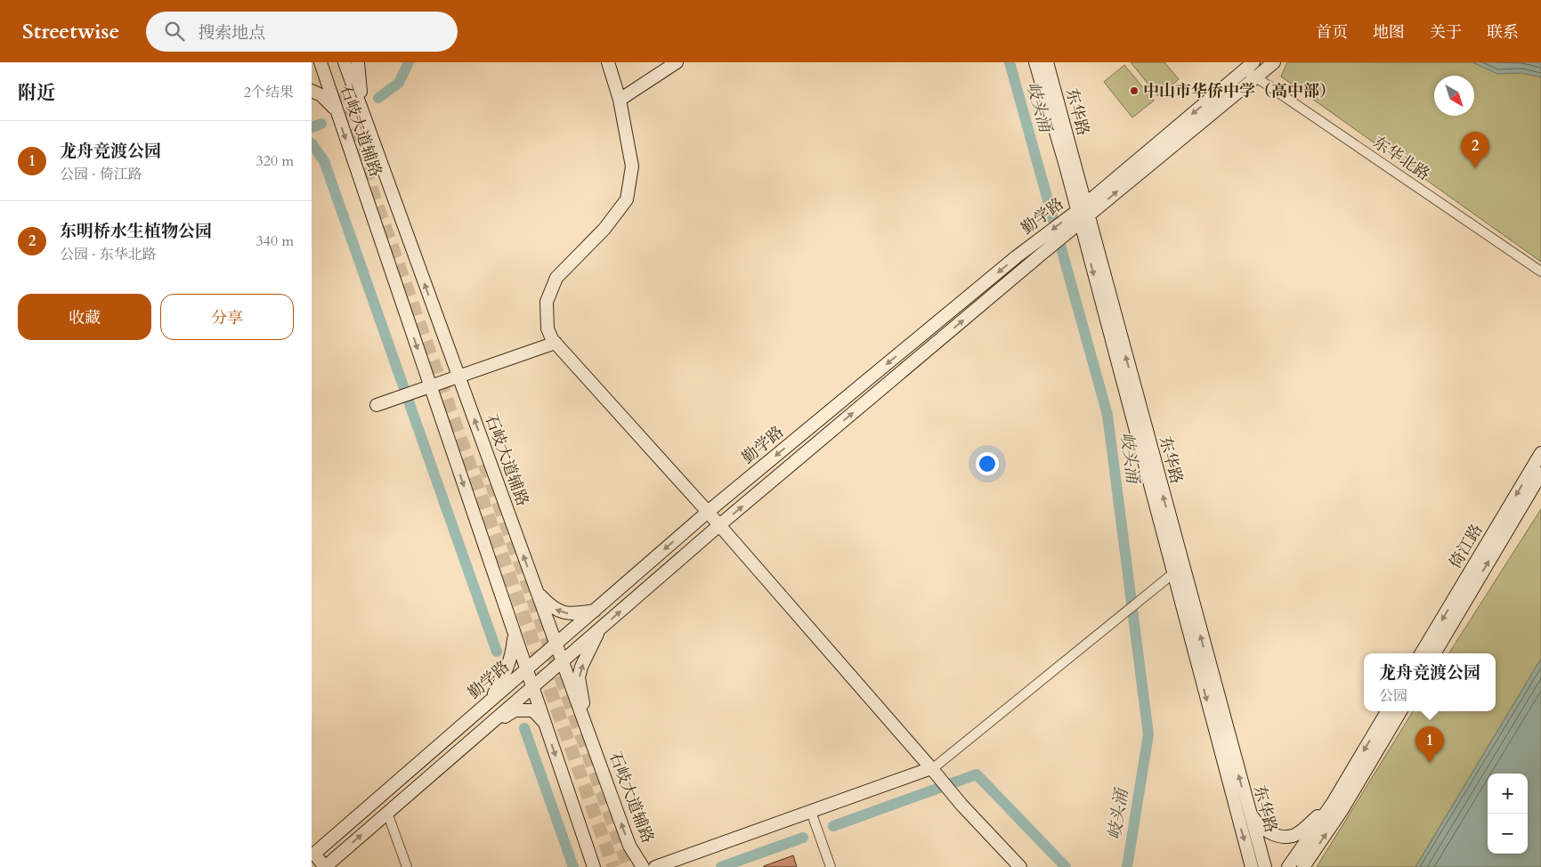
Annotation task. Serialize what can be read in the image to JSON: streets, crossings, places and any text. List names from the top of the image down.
{
  "streets": {
    "main road": [
      "东华路",
      "石岐大道辅路",
      "勤学路",
      "倚江路"
    ],
    "street": ["东华北路"]
  },
  "crossings": [
    ["东华路", "勤学路"],
    ["石岐大道辅路", "勤学路"],
    ["东华北路", "勤学路"]
  ],
  "water": ["岐头涌"],
  "places": ["中山市华侨中学（高中部）"],
  "north": "bottom right",
  "page": {
    "header": "Streetwise",
    "search": "搜索地点",
    "nav": [
      "首页",
      "地图",
      "关于",
      "联系"
    ],
    "heading": ["附近", "2个结果"],
    "list": [
      {
        "mark": "1",
        "name": "龙舟竞渡公园",
        "note": "公园 · 倚江路",
        "value": "320 m"
      },
      {
        "mark": "2",
        "name": "东明桥水生植物公园",
        "note": "公园 · 东华北路",
        "value": "340 m"
      }
    ],
    "pins": ["2", "1"],
    "buttons": ["收藏", "分享"],
    "popup": ["龙舟竞渡公园", "公园"],
    "map_buttons": ["+", "−"]
  }
}
